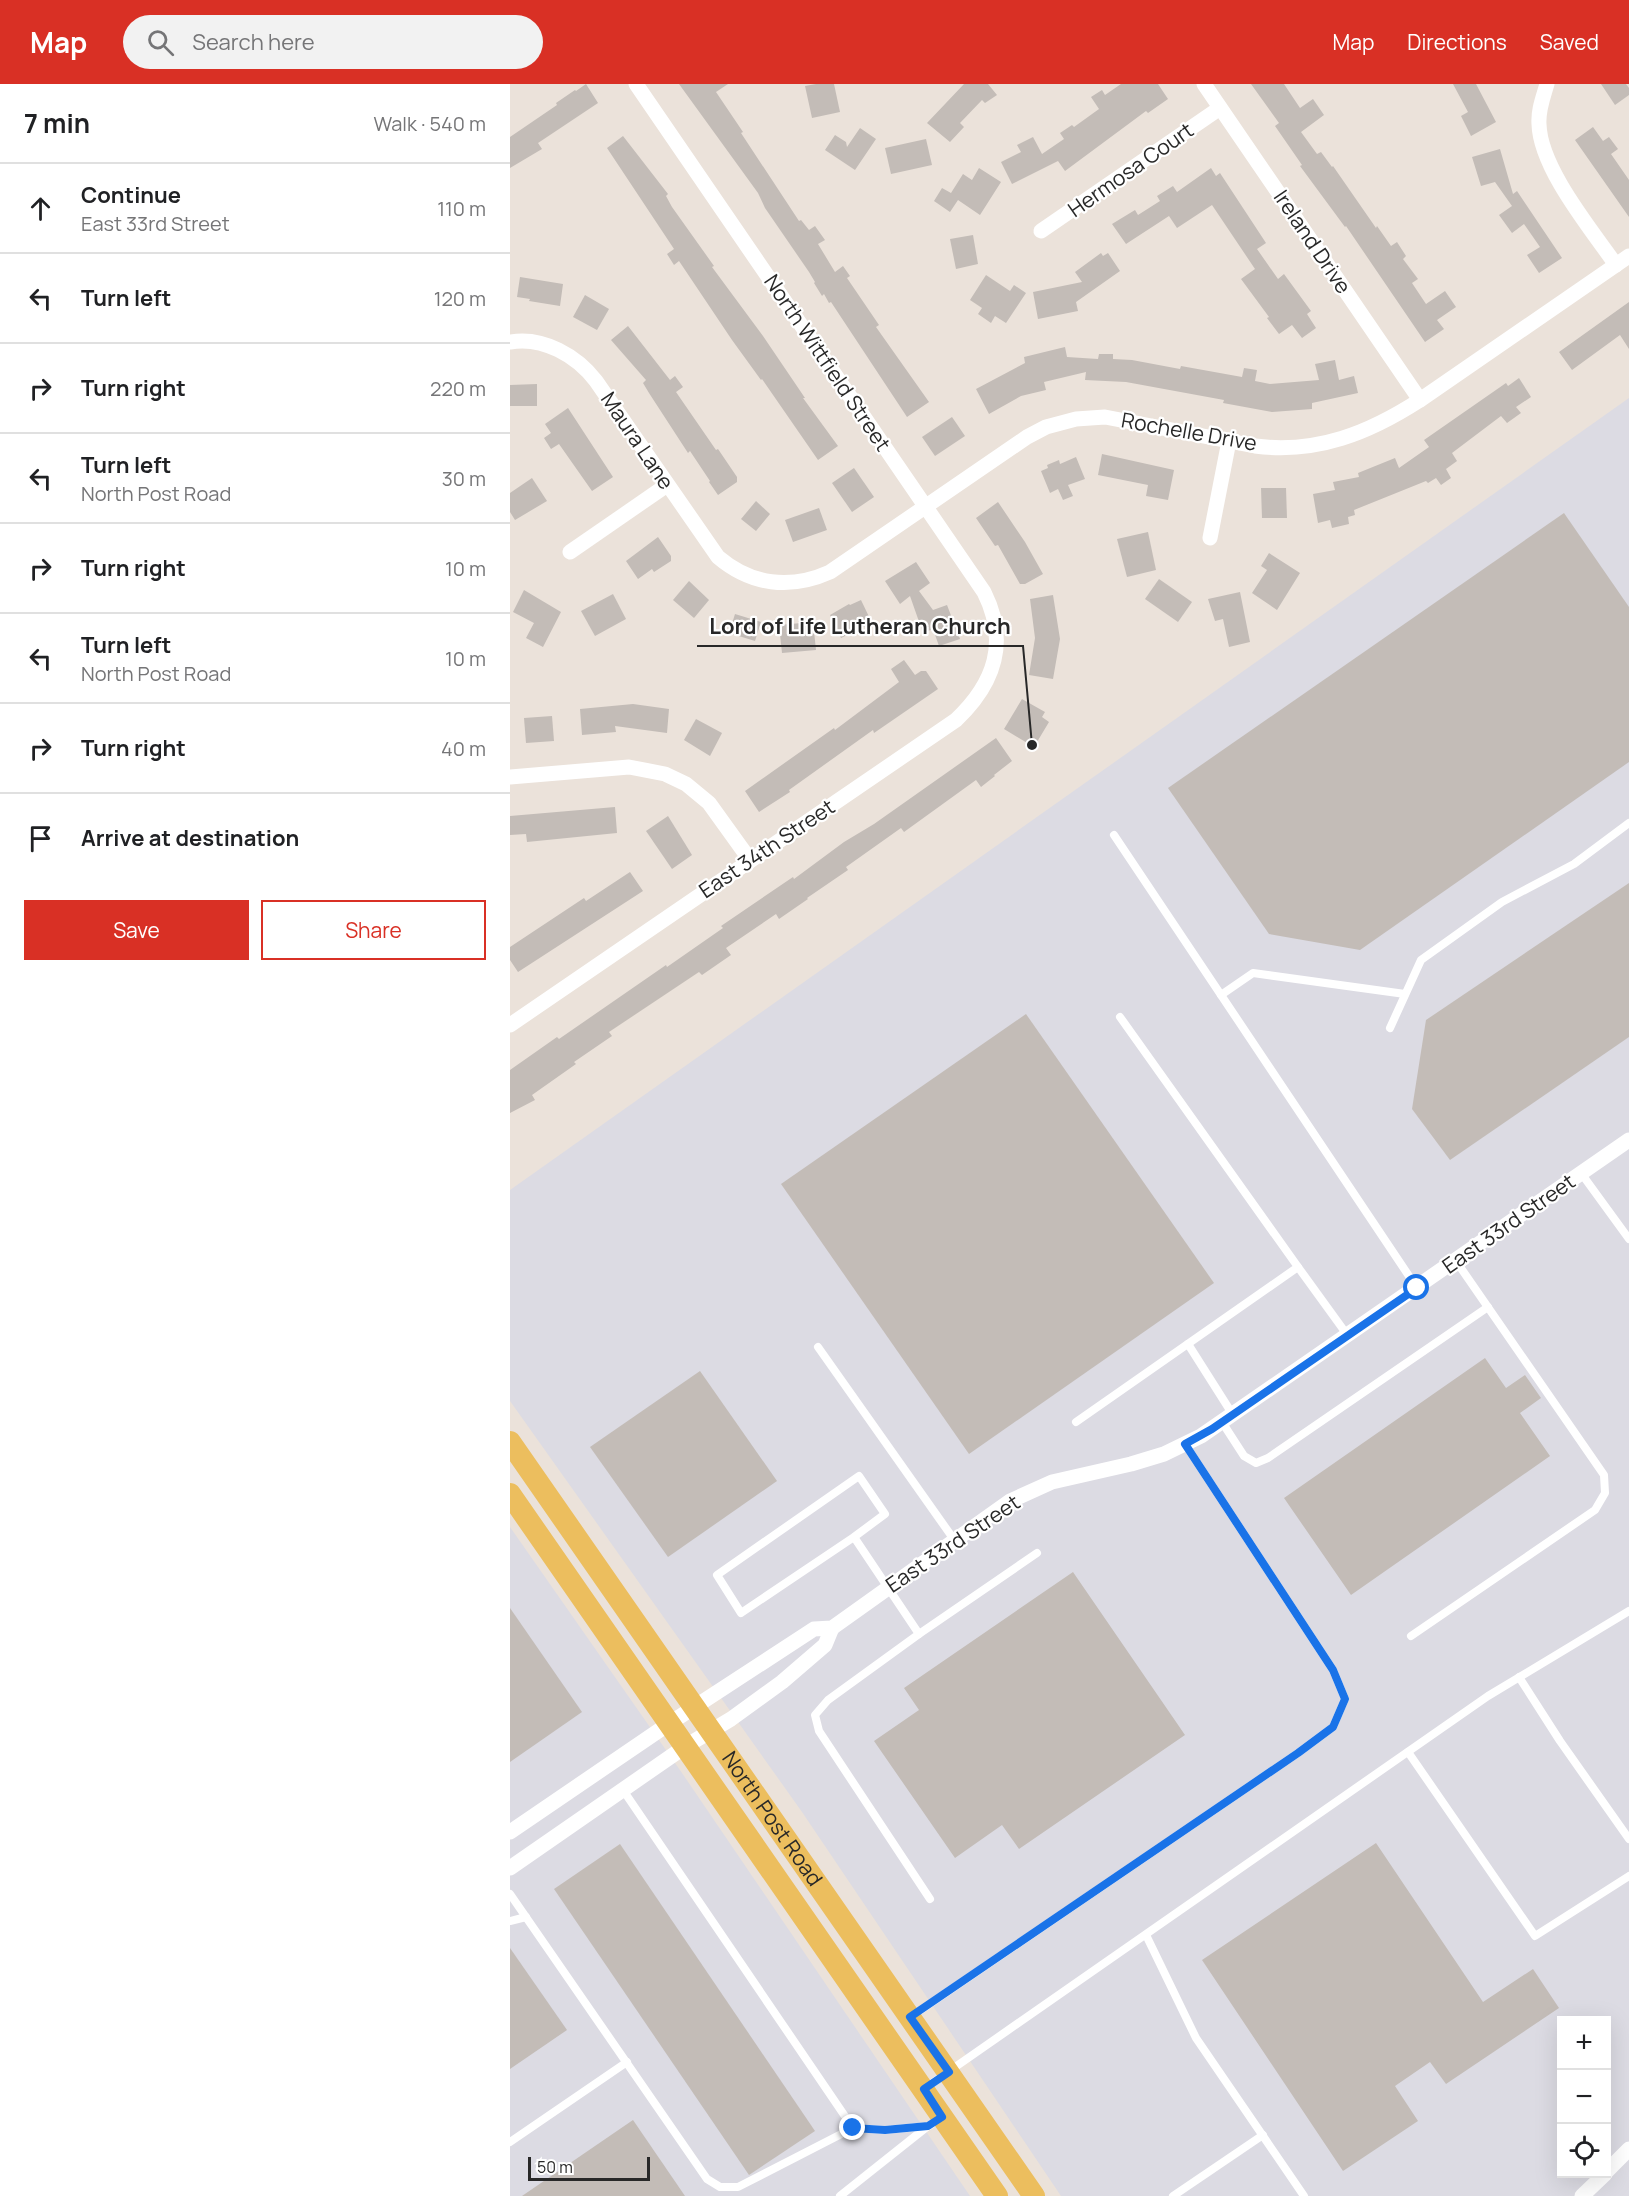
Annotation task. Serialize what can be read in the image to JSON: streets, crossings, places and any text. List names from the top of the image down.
{
  "streets": {
    "main road": ["North Post Road"],
    "street": [
      "Hermosa Court",
      "Ireland Drive",
      "North Wittfield Street",
      "Rochelle Drive",
      "Maura Lane",
      "East 34th Street",
      "East 33rd Street"
    ]
  },
  "crossings": [
    ["Hermosa Court", "Ireland Drive"],
    ["Ireland Drive", "Rochelle Drive"],
    ["North Wittfield Street", "Rochelle Drive"],
    ["North Wittfield Street", "East 34th Street"],
    ["Rochelle Drive", "Maura Lane"],
    ["East 33rd Street", "North Post Road"]
  ],
  "places": ["Lord of Life Lutheran Church"],
  "scale_bar": "50 m",
  "page": {
    "header": "Map",
    "search": "Search here",
    "nav": ["Map", "Directions", "Saved"],
    "heading": ["7 min", "Walk · 540 m"],
    "list": [
      ["Continue", "East 33rd Street", "110 m"],
      ["Turn left", "120 m"],
      ["Turn right", "220 m"],
      ["Turn left", "North Post Road", "30 m"],
      ["Turn right", "10 m"],
      ["Turn left", "North Post Road", "10 m"],
      ["Turn right", "40 m"],
      "Arrive at destination"
    ],
    "buttons": ["Save", "Share"],
    "map_buttons": ["+", "−"],
    "scale": "50 m"
  }
}
